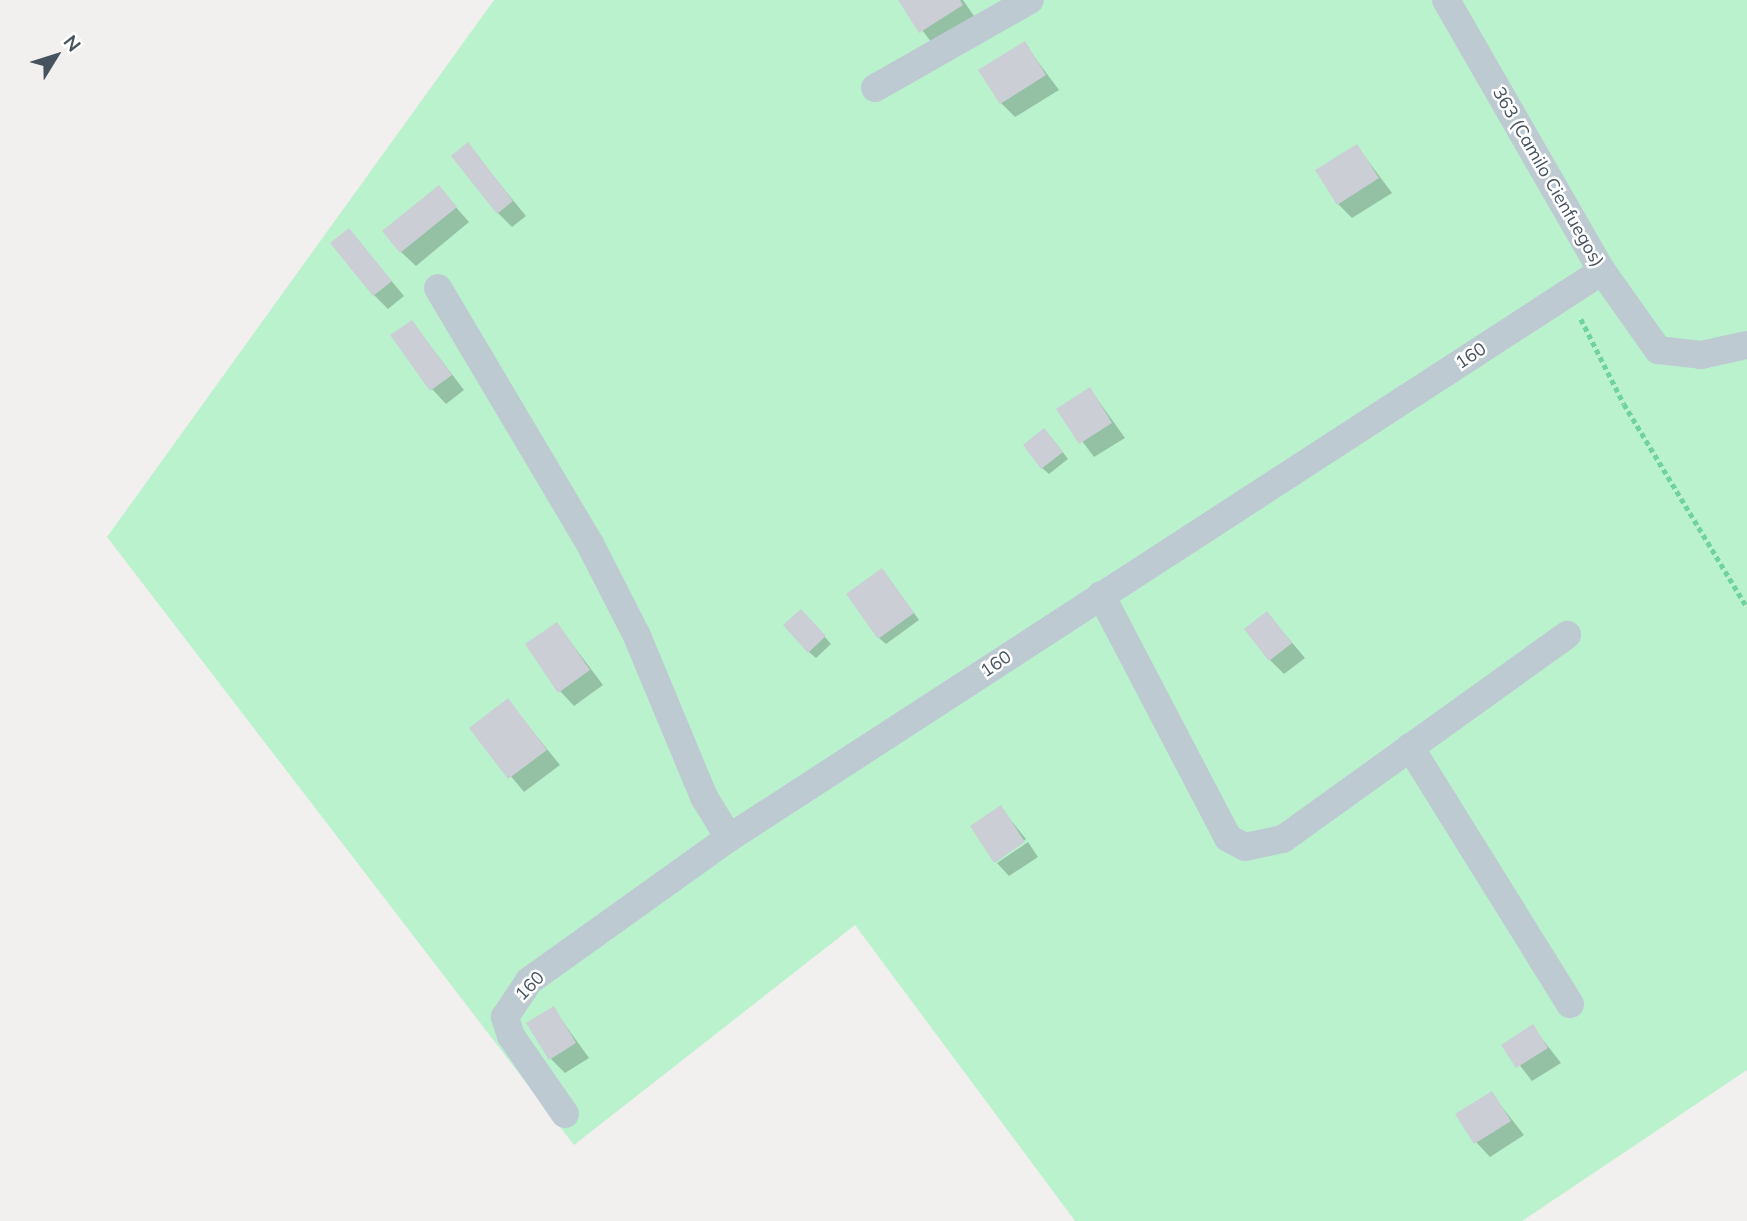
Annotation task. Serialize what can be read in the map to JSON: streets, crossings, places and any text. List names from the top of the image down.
{
  "streets": {
    "street": ["363 (Camilo Cienfuegos)", "160"]
  },
  "crossings": [
    ["363 (Camilo Cienfuegos)", "160"]
  ],
  "north": "top right"
}
